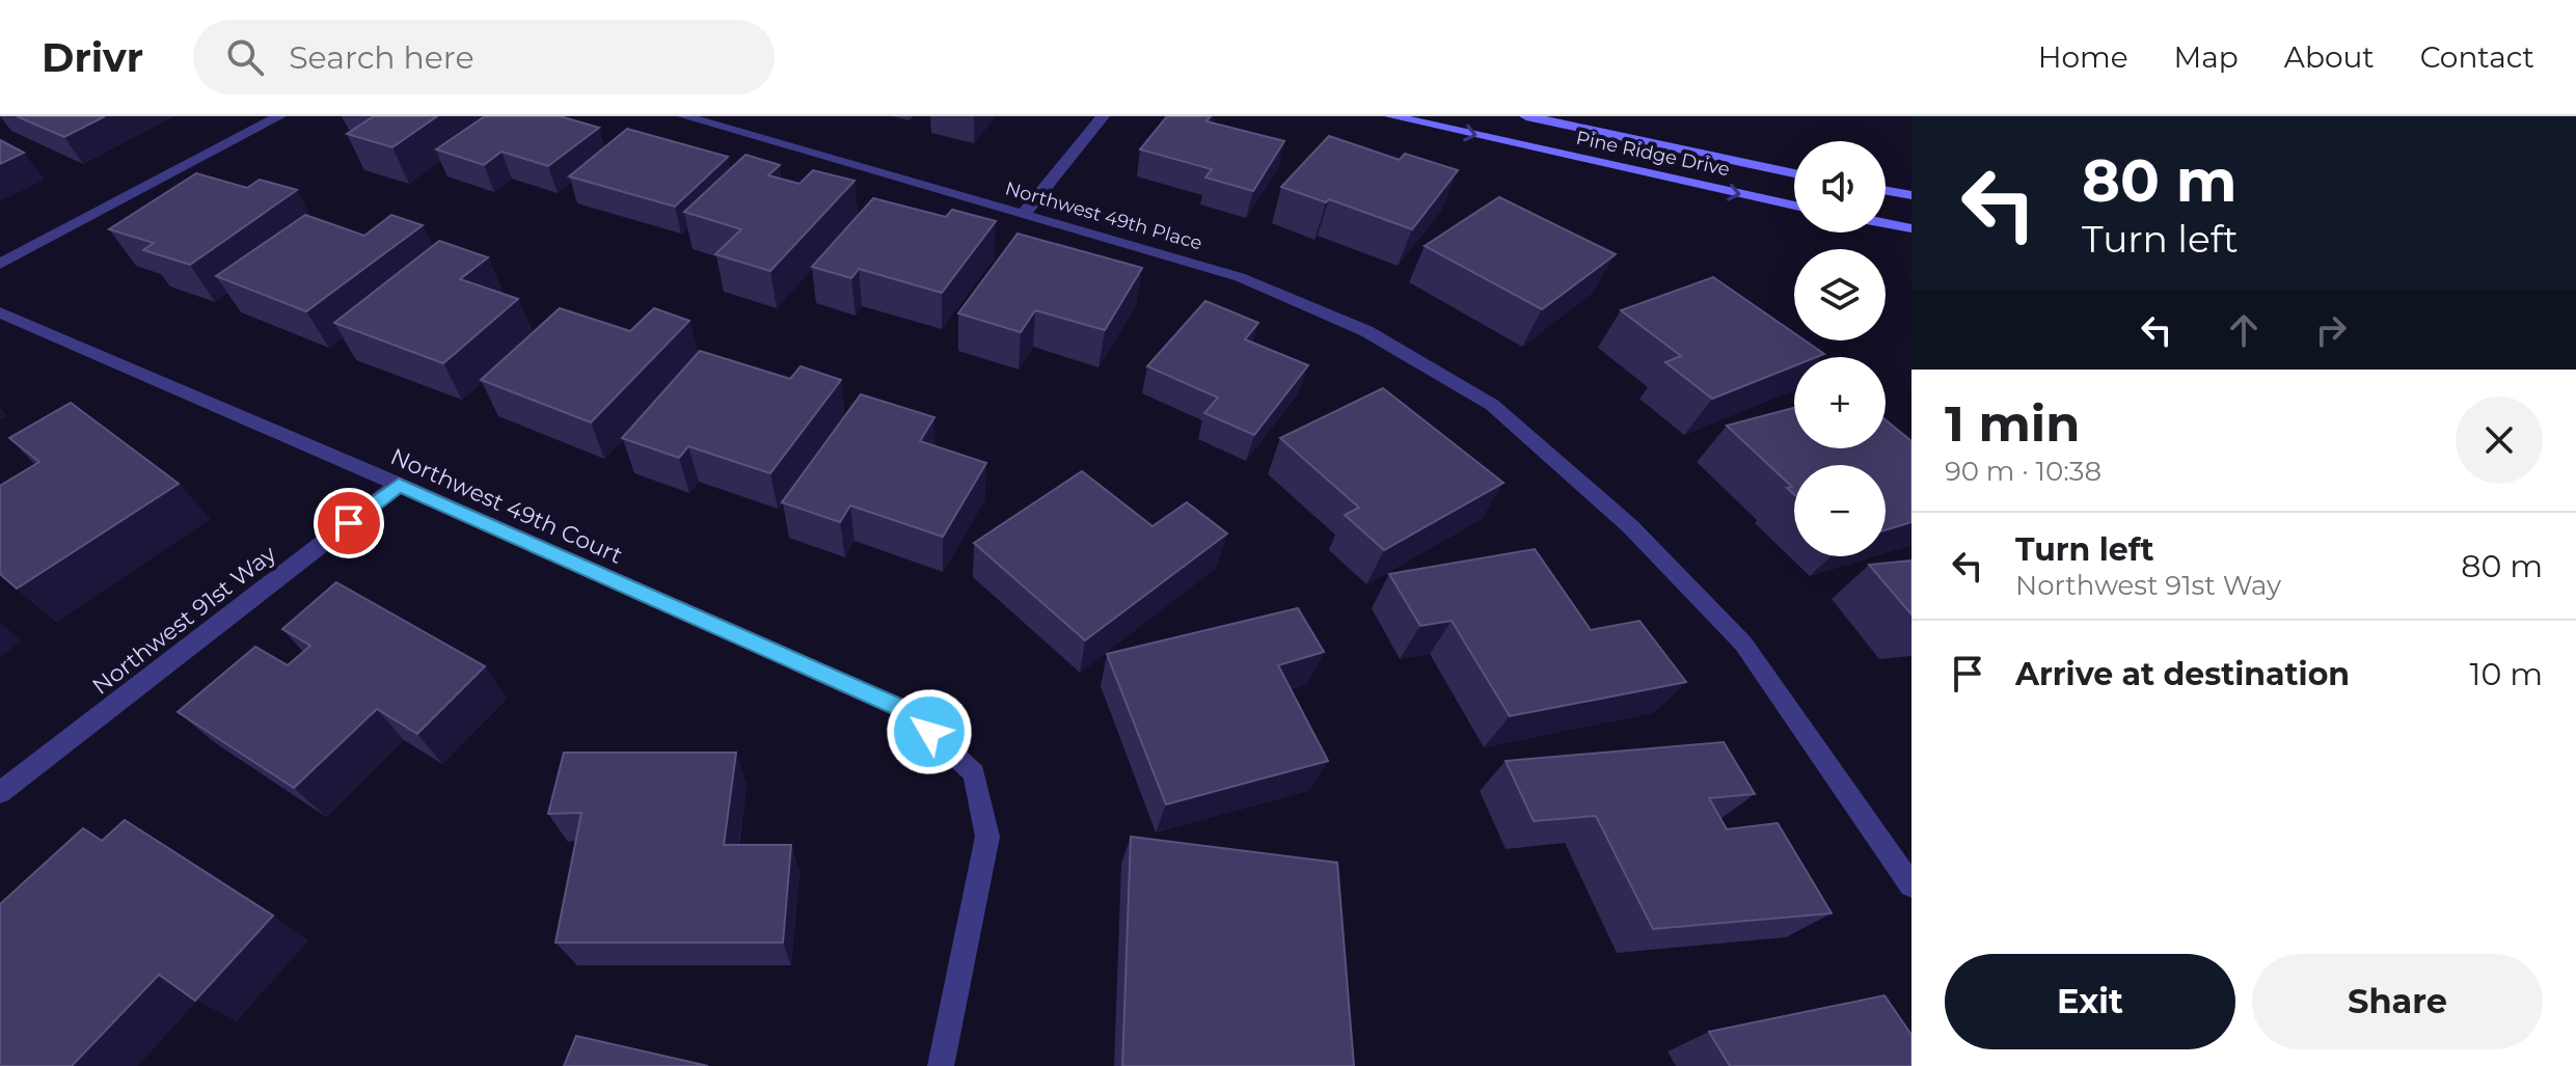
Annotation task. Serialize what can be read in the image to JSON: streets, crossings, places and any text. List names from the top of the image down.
{
  "streets": {
    "street": [
      "Pine Ridge Drive",
      "Northwest 49th Place",
      "Northwest 49th Court",
      "Northwest 91st Way"
    ]
  },
  "crossings": [
    ["Northwest 49th Court", "Northwest 91st Way"]
  ],
  "page": {
    "header": "Drivr",
    "search": "Search here",
    "nav": [
      "Home",
      "Map",
      "About",
      "Contact"
    ],
    "turn": ["80 m", "Turn left"],
    "map_buttons": ["+", "−"],
    "heading": ["1 min", "90 m · 10:38"],
    "list": [
      {
        "name": "Turn left",
        "note": "Northwest 91st Way",
        "value": "80 m"
      },
      {
        "name": "Arrive at destination",
        "value": "10 m"
      }
    ],
    "buttons": ["Exit", "Share"]
  }
}
